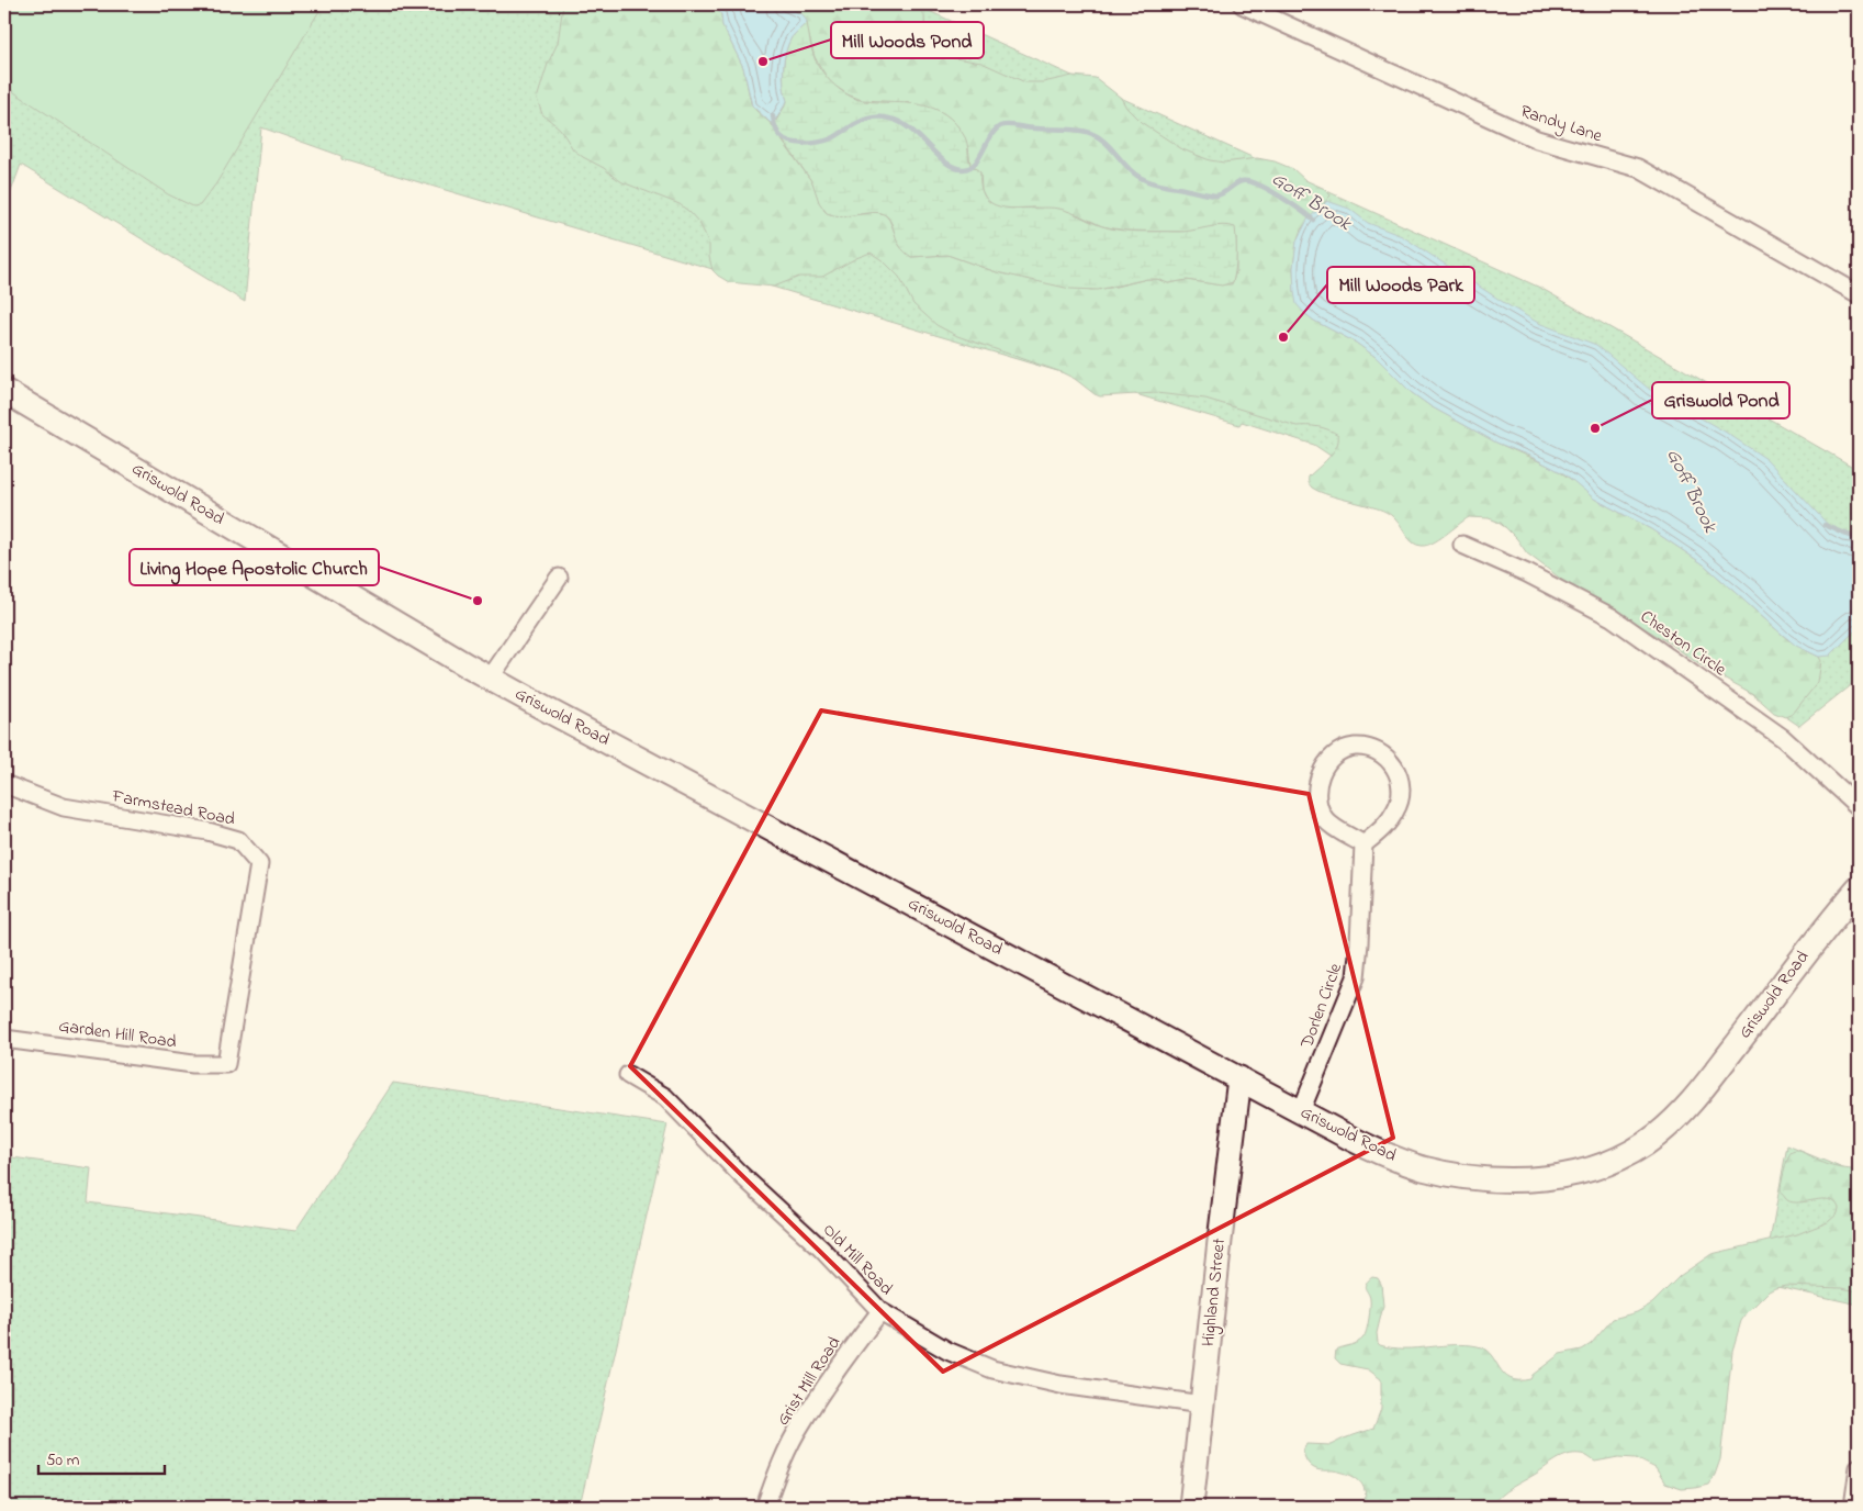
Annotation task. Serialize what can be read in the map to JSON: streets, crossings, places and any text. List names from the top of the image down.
{
  "streets": {
    "street": [
      "Randy Lane",
      "Griswold Road",
      "Cheston Circle",
      "Farmstead Road",
      "Dorlen Circle",
      "Garden Hill Road",
      "Old Mill Road",
      "Highland Street",
      "Grist Mill Road"
    ]
  },
  "crossings": [
    ["Griswold Road", "Dorlen Circle"],
    ["Griswold Road", "Highland Street"],
    ["Farmstead Road", "Garden Hill Road"],
    ["Old Mill Road", "Highland Street"],
    ["Old Mill Road", "Grist Mill Road"]
  ],
  "water": ["Goff Brook"],
  "places": [
    "Mill Woods Pond",
    "Mill Woods Park",
    "Griswold Pond",
    "Living Hope Apostolic Church"
  ],
  "scale_bar": "50 m"
}
